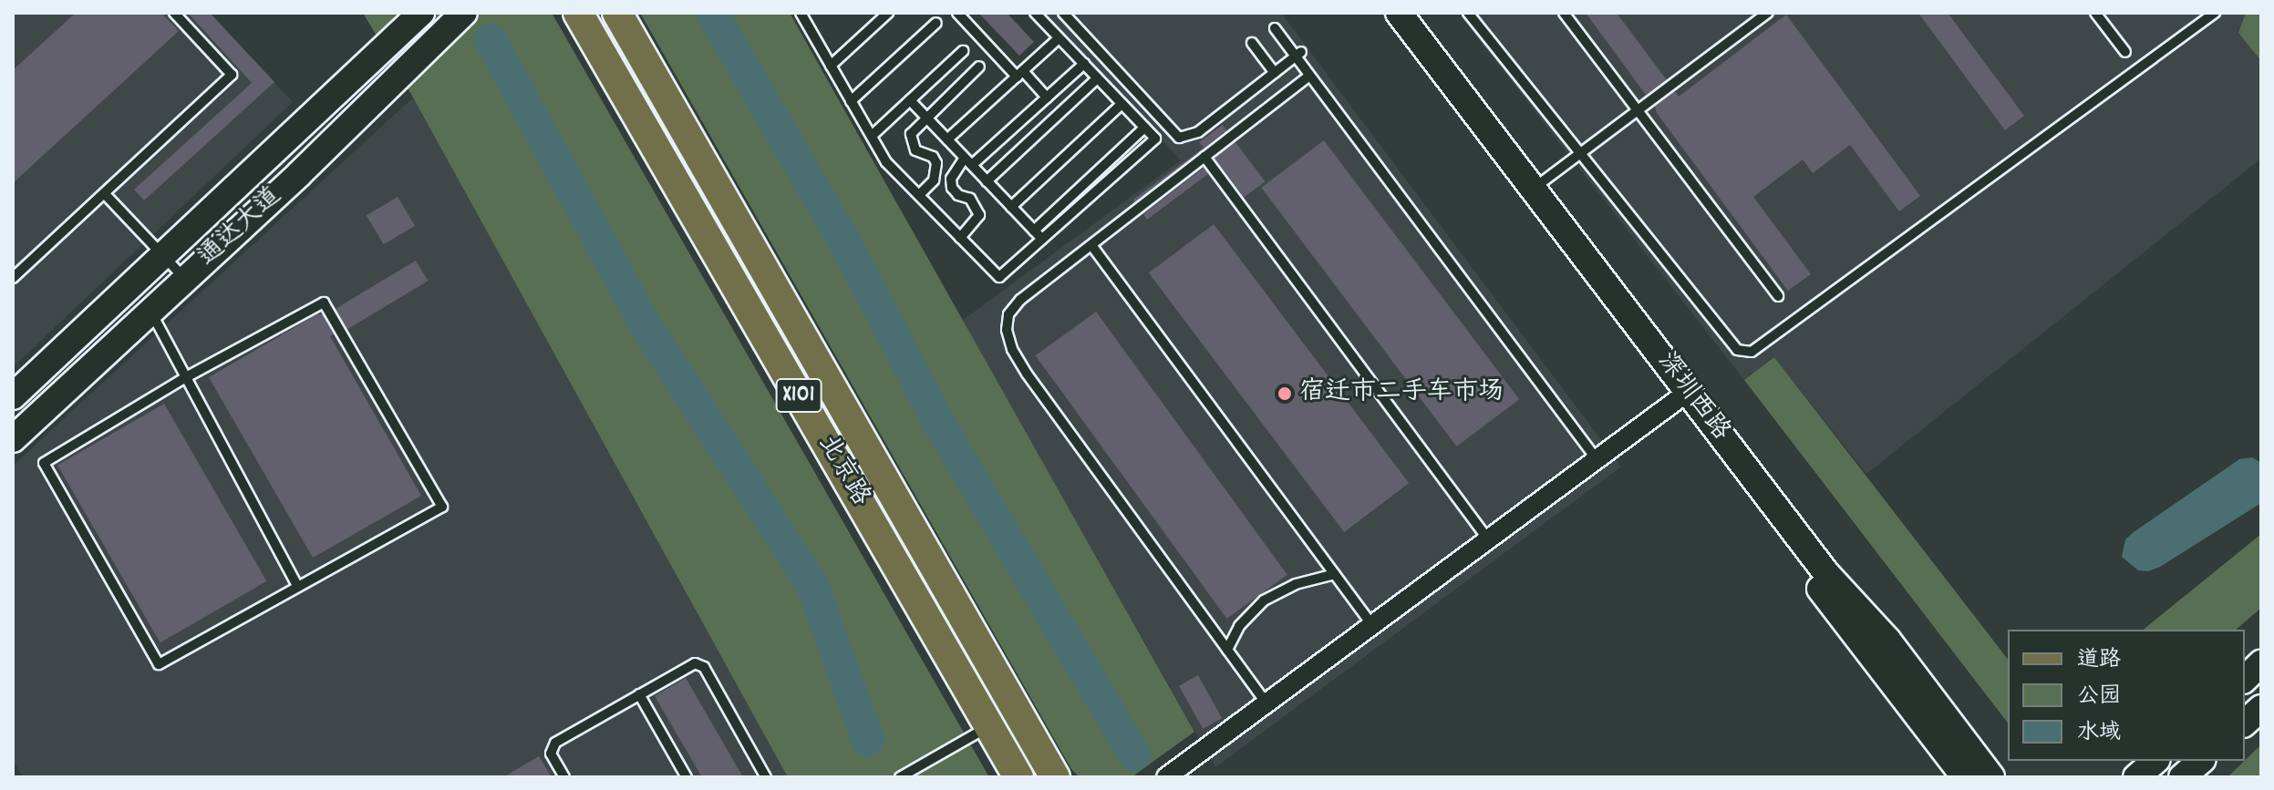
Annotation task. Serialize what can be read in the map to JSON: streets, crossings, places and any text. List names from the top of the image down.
{
  "streets": {
    "main road": ["X101", "北京路"],
    "street": ["通达大道", "深圳西路"]
  },
  "places": ["宿迁市二手车市场"],
  "legend": ["道路", "公园", "水域"]
}
